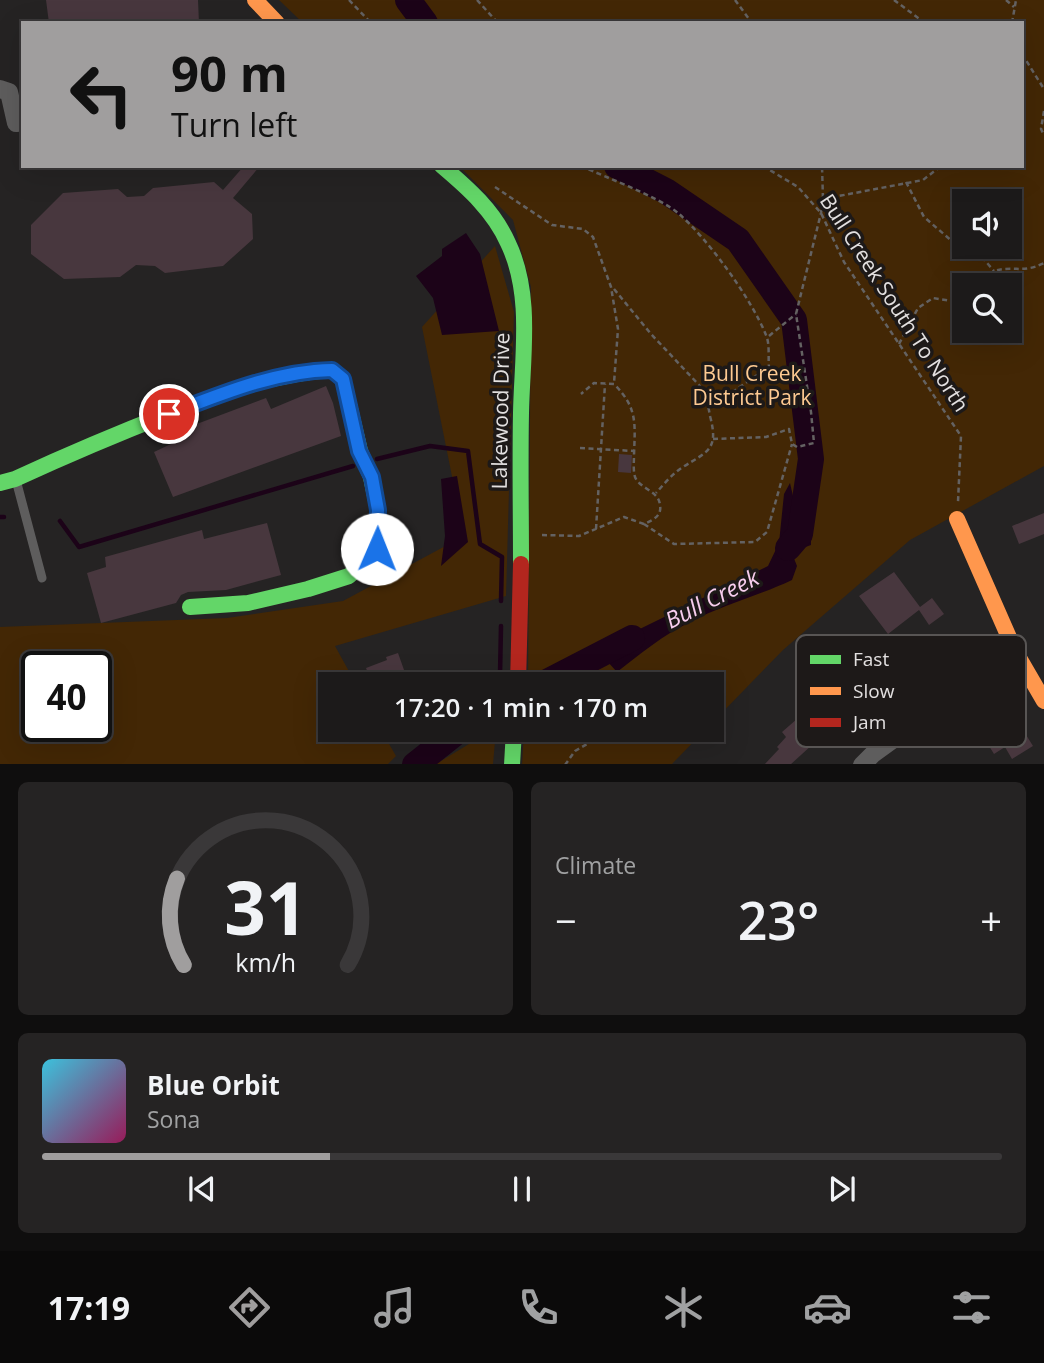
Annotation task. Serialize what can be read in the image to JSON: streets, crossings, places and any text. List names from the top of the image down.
{
  "streets": {
    "street": ["Lakewood Drive"],
    "path": ["Bull Creek South To North"]
  },
  "water": ["Bull Creek"],
  "parks": ["Bull Creek District Park"],
  "legend": ["Fast", "Slow", "Jam"],
  "page": {
    "turn": ["90 m", "Turn left"],
    "limit": "40",
    "trip": "17:20 · 1 min · 170 m",
    "tile": "Climate",
    "heat": ["−", "23°", "+"],
    "song": ["Blue Orbit", "Sona"],
    "tabs": "17:19",
    "gauge": ["31", "km/h"]
  }
}
